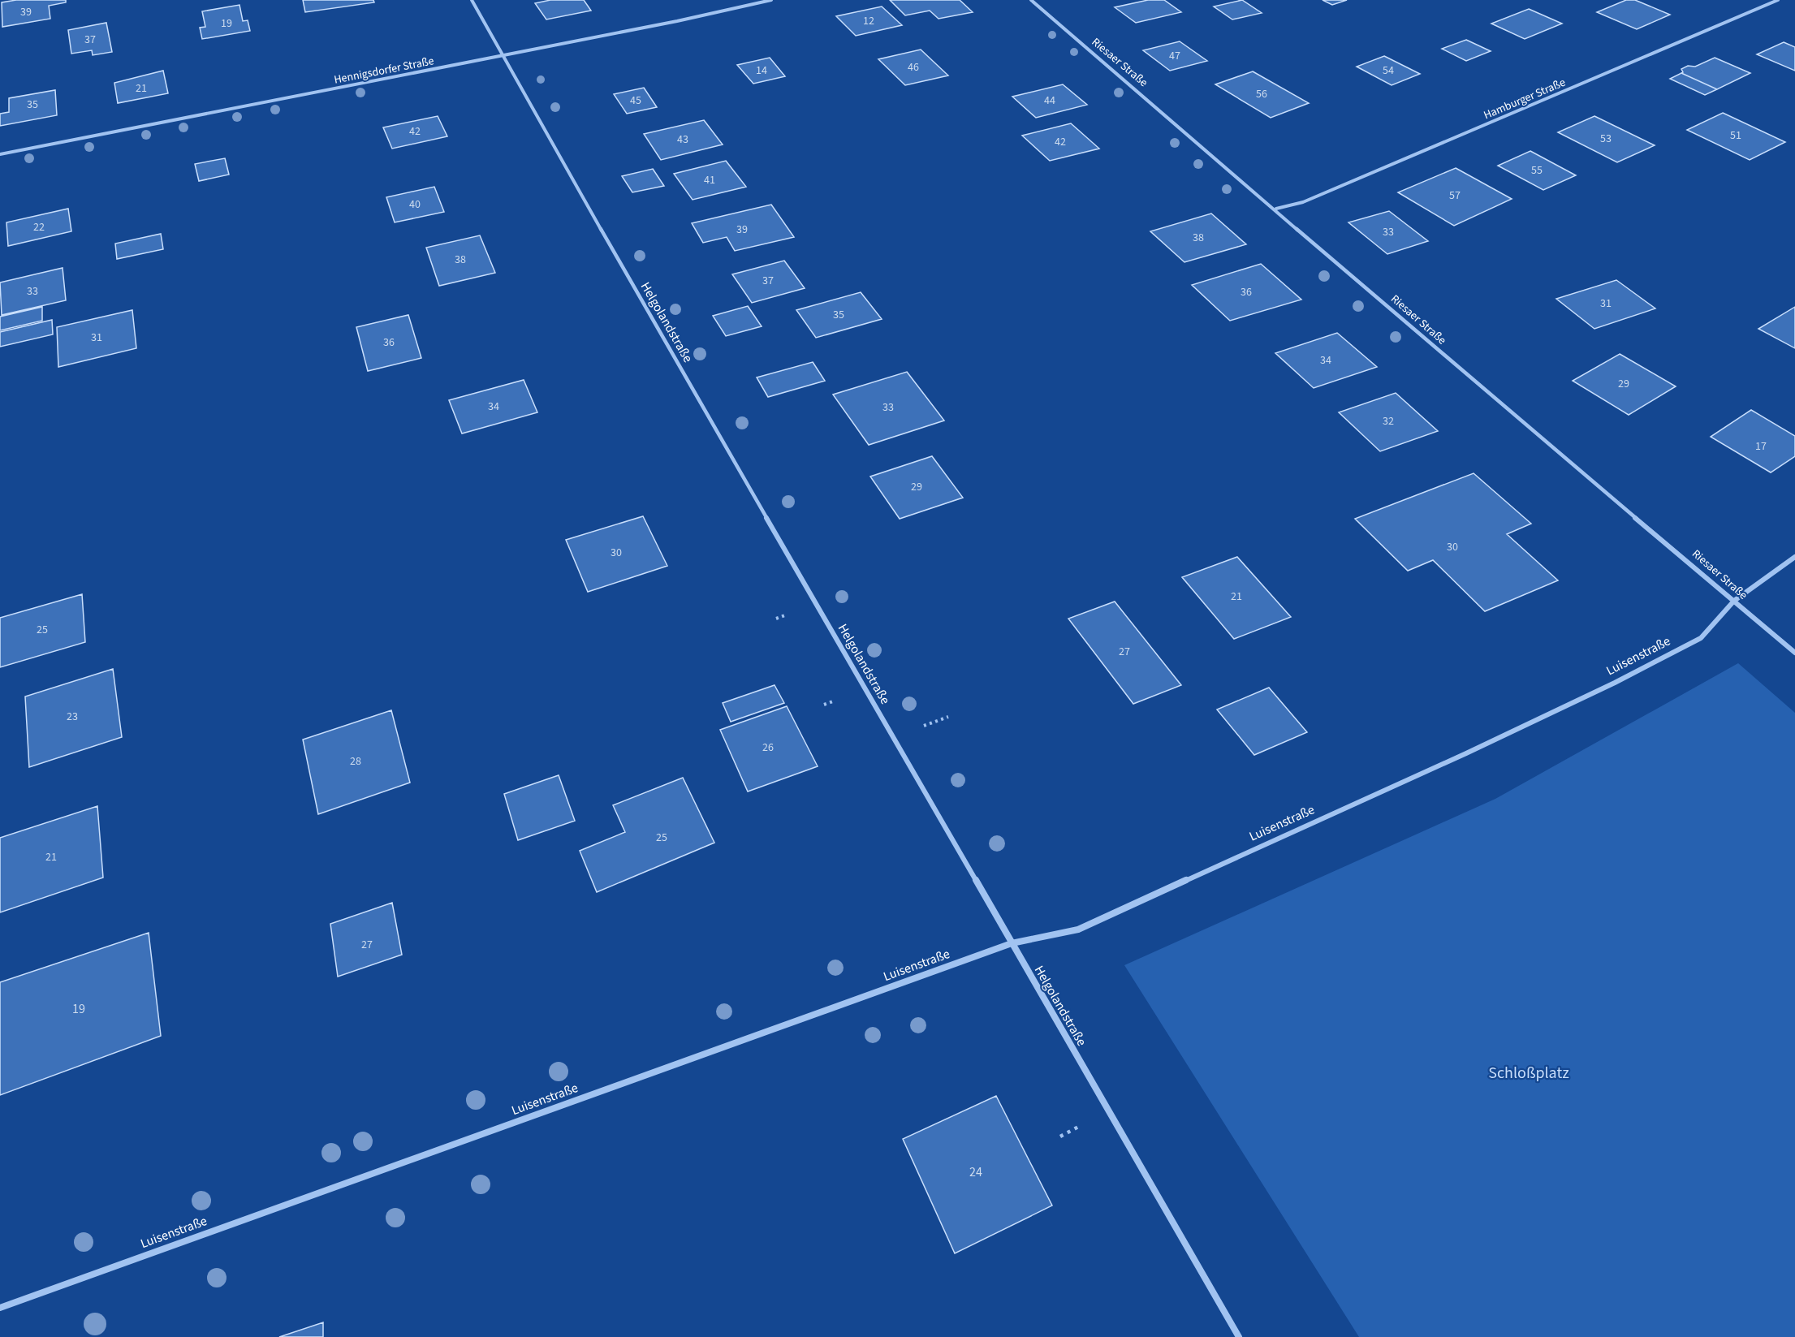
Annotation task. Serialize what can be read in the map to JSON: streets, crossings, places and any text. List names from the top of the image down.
{
  "streets": {
    "street": [
      "Riesaer Straße",
      "Hennigsdorfer Straße",
      "Hamburger Straße",
      "Helgolandstraße",
      "Luisenstraße"
    ]
  },
  "crossings": [
    ["Riesaer Straße", "Hamburger Straße"],
    ["Riesaer Straße", "Luisenstraße"],
    ["Hennigsdorfer Straße", "Helgolandstraße"],
    ["Helgolandstraße", "Luisenstraße"]
  ],
  "parks": ["Schloßplatz"],
  "house_numbers": [
    "39",
    "12",
    "19",
    "37",
    "47",
    "46",
    "14",
    "54",
    "21",
    "56",
    "45",
    "44",
    "35",
    "42",
    "51",
    "53",
    "43",
    "42",
    "55",
    "41",
    "57",
    "40",
    "22",
    "39",
    "33",
    "38",
    "38",
    "37",
    "33",
    "36",
    "31",
    "35",
    "31",
    "36",
    "34",
    "29",
    "34",
    "33",
    "32",
    "17",
    "29",
    "30",
    "30",
    "21",
    "25",
    "27",
    "23",
    "26",
    "28",
    "25",
    "21",
    "27",
    "19",
    "24"
  ]
}
